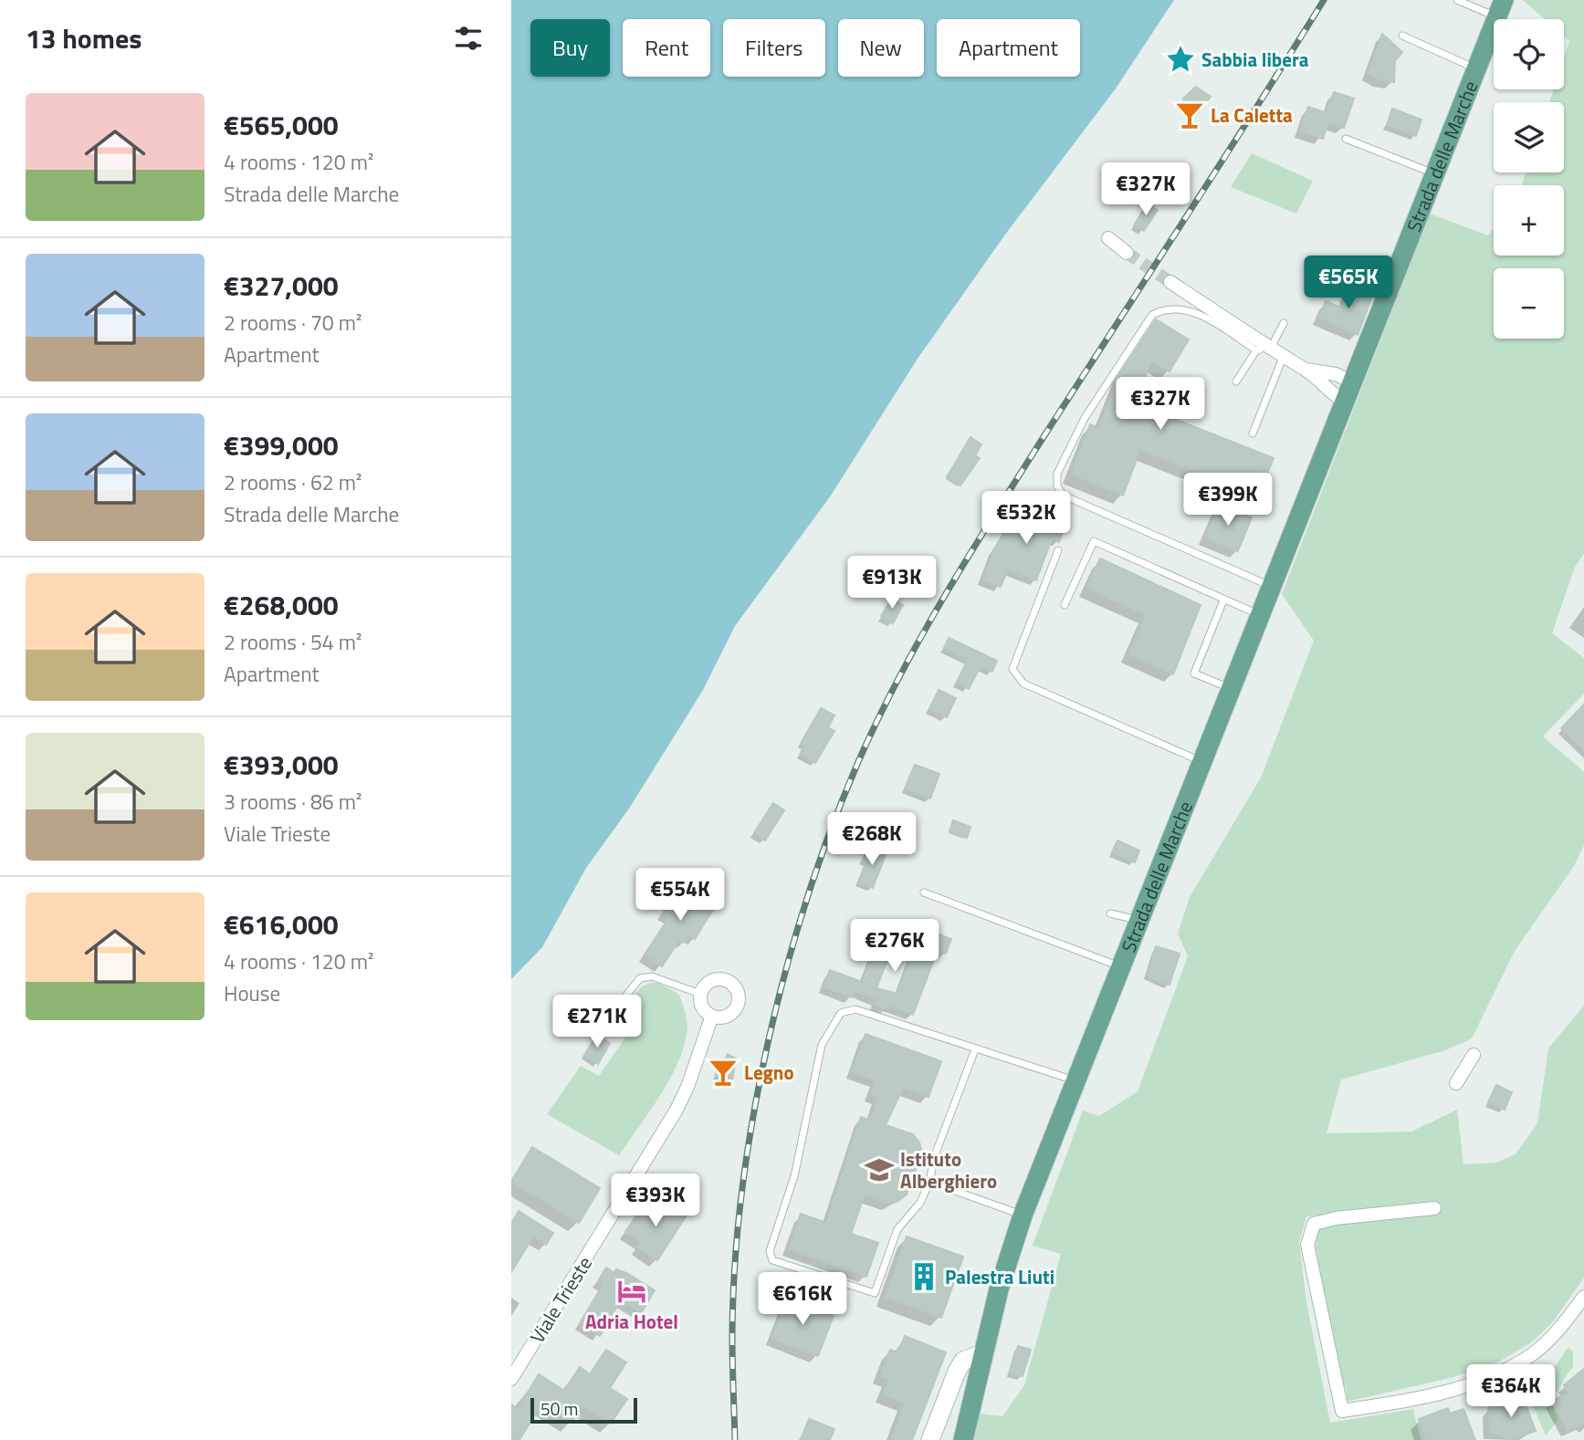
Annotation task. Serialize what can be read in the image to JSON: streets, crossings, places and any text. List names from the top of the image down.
{
  "streets": {
    "main road": ["Strada delle Marche"],
    "street": ["Viale Trieste"]
  },
  "places": {
    "place": ["Sabbia libera"],
    "bar": ["La Caletta", "Legno"],
    "school or university": ["Istituto Alberghiero"],
    "building": ["Palestra Liuti"],
    "hotel": ["Adria Hotel"]
  },
  "scale_bar": "50 m",
  "page": {
    "heading": "13 homes",
    "map_buttons": ["+", "−"],
    "chip": [
      "Buy",
      "Rent",
      "Filters",
      "New",
      "Apartment"
    ],
    "list": [
      {
        "name": "€565,000",
        "note": "4 rooms · 120 m² · Strada delle Marche"
      },
      {
        "name": "€327,000",
        "note": "2 rooms · 70 m² · Apartment"
      },
      {
        "name": "€399,000",
        "note": "2 rooms · 62 m² · Strada delle Marche"
      },
      {
        "name": "€268,000",
        "note": "2 rooms · 54 m² · Apartment"
      },
      {
        "name": "€393,000",
        "note": "3 rooms · 86 m² · Viale Trieste"
      },
      {
        "name": "€616,000",
        "note": "4 rooms · 120 m² · House"
      }
    ],
    "price": [
      "€327K",
      "€565K",
      "€327K",
      "€399K",
      "€532K",
      "€913K",
      "€268K",
      "€554K",
      "€276K",
      "€271K",
      "€393K",
      "€616K",
      "€364K"
    ],
    "scale": "50 m"
  }
}
